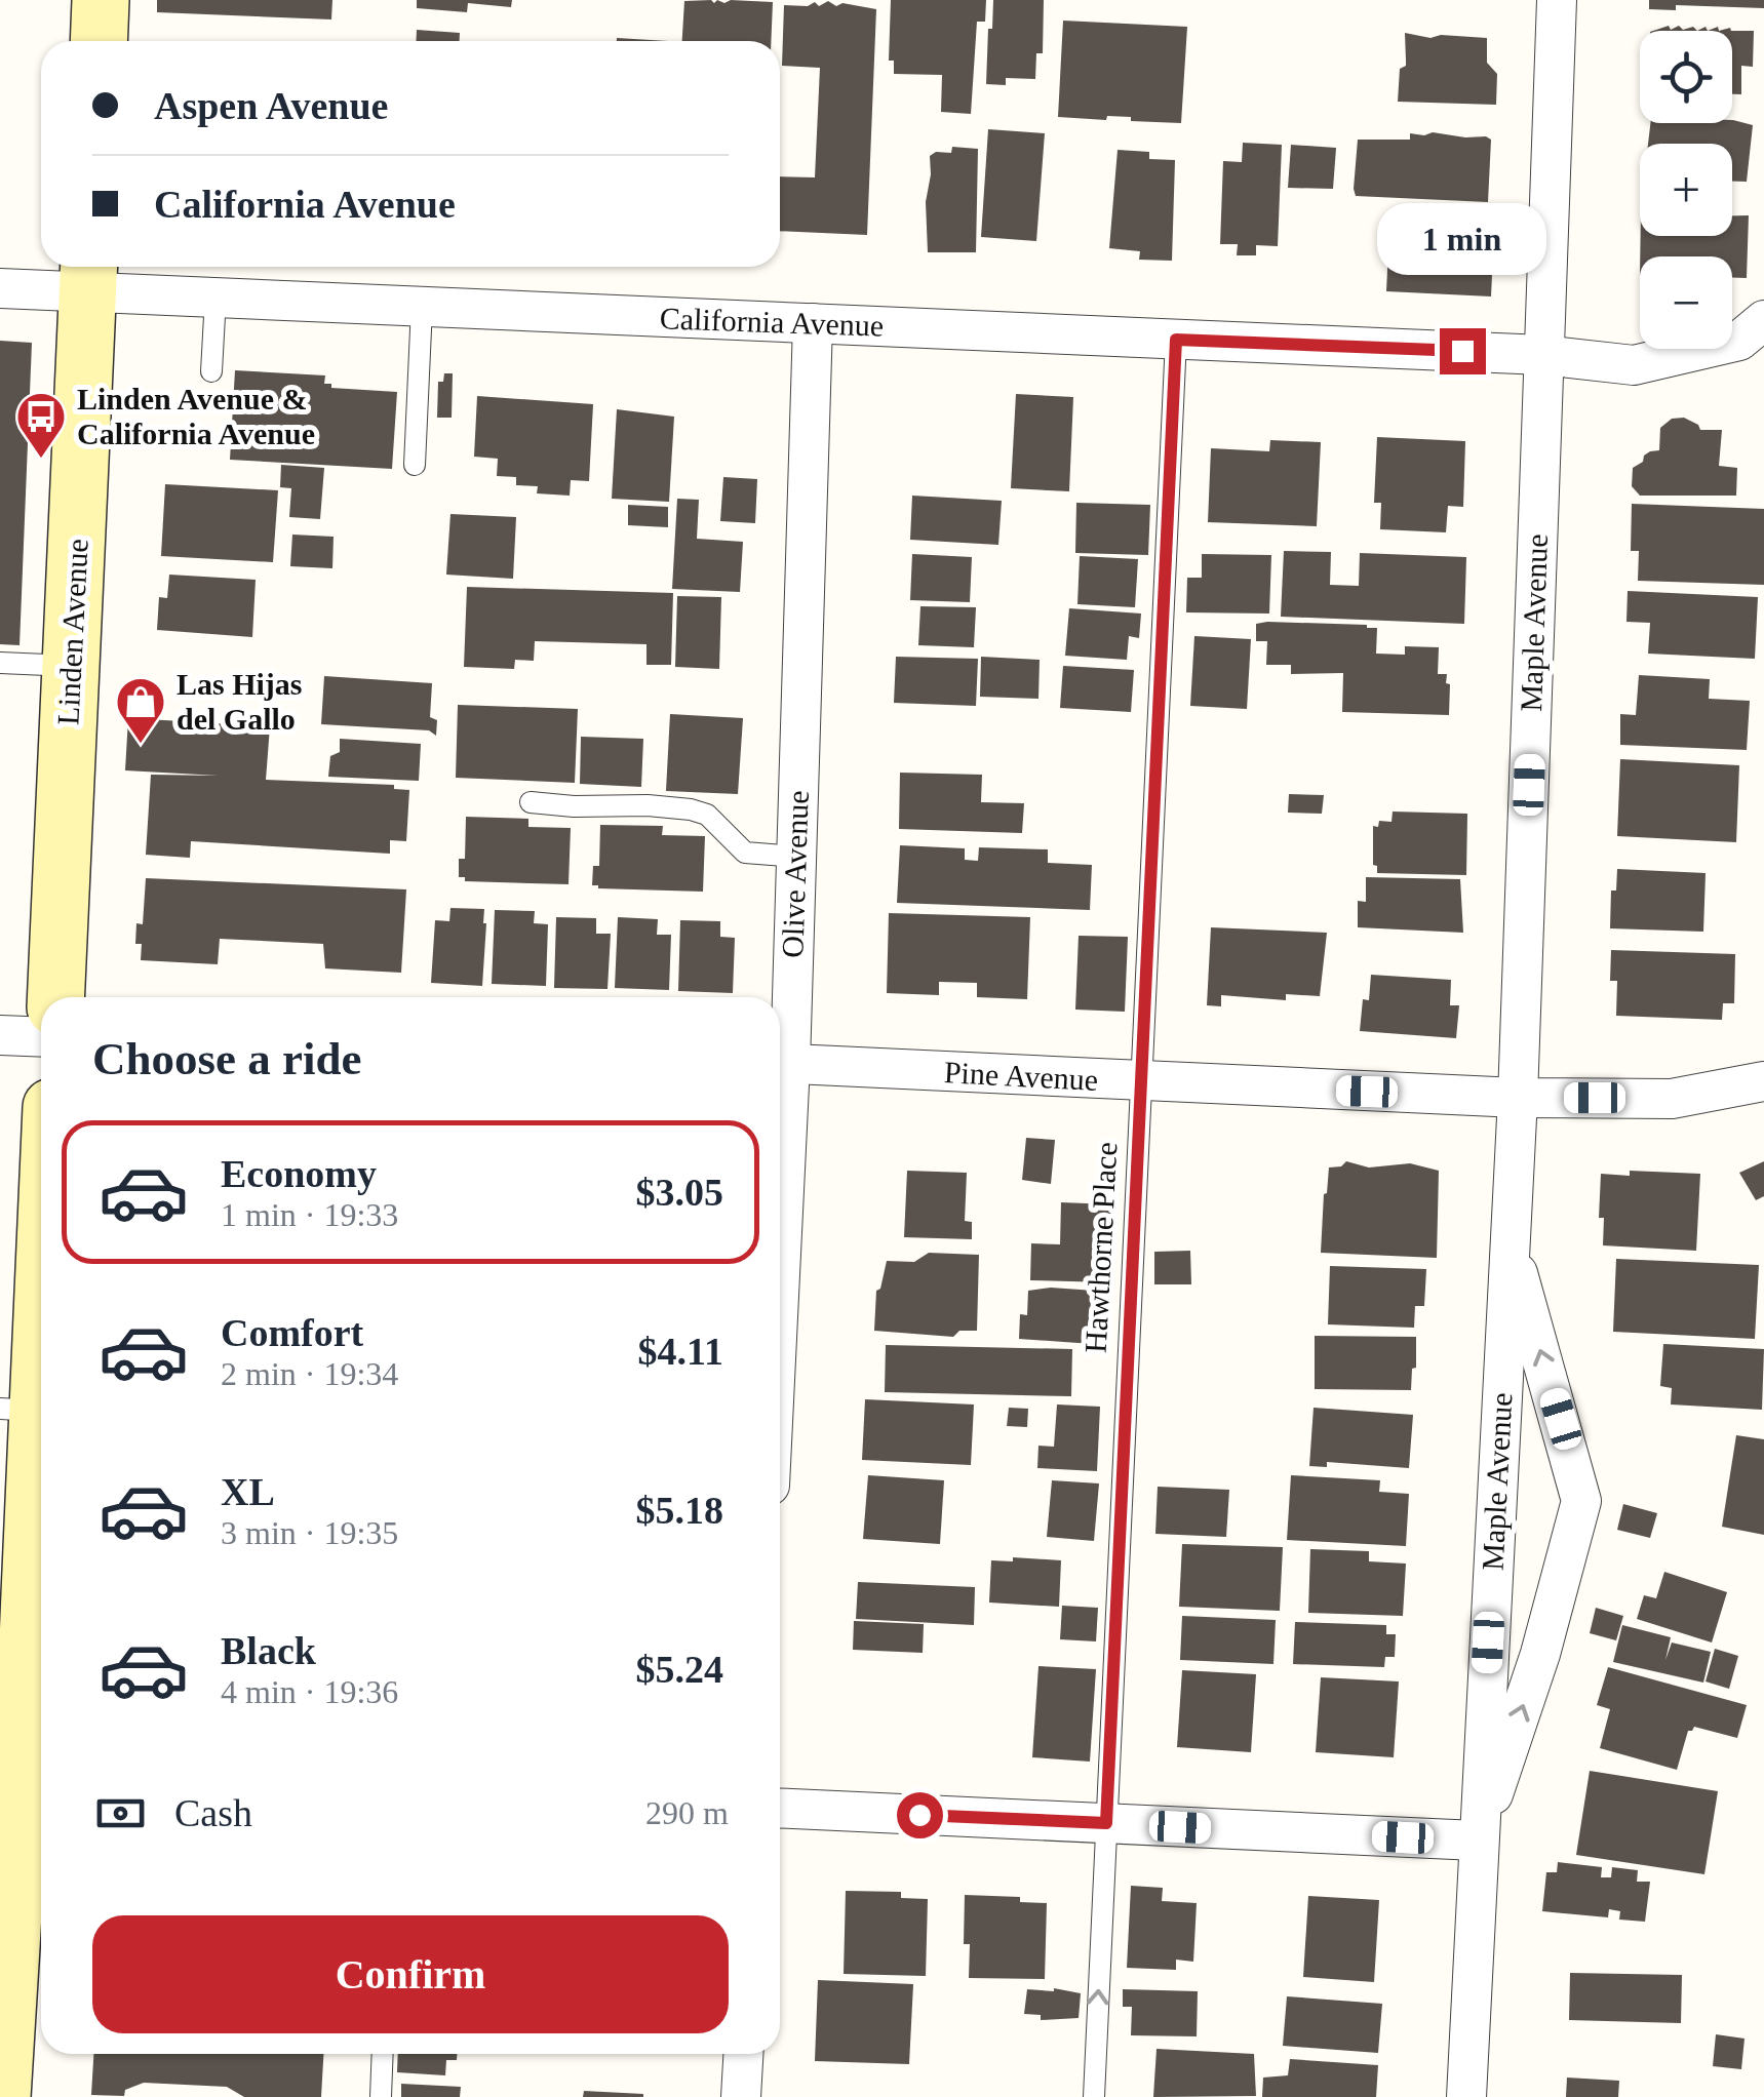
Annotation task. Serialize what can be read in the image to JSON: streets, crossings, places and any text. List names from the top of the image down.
{
  "streets": {
    "street": [
      "California Avenue",
      "Maple Avenue",
      "Linden Avenue",
      "Olive Avenue",
      "Pine Avenue"
    ],
    "lane": ["Hawthorne Place"]
  },
  "crossings": [
    ["California Avenue", "Maple Avenue"],
    ["California Avenue", "Linden Avenue"],
    ["California Avenue", "Olive Avenue"],
    ["California Avenue", "Hawthorne Place"],
    ["Maple Avenue", "Pine Avenue"],
    ["Olive Avenue", "Pine Avenue"],
    ["Pine Avenue", "Hawthorne Place"]
  ],
  "places": {
    "bus stop": ["Linden Avenue & California Avenue"],
    "shop": ["Las Hijas del Gallo"]
  },
  "page": {
    "map_buttons": ["+", "−"],
    "banner": ["Aspen Avenue", "California Avenue"],
    "bubble": "1 min",
    "heading": "Choose a ride",
    "list": [
      {
        "name": "Economy",
        "note": "1 min · 19:33",
        "value": "$3.05"
      },
      {
        "name": "Comfort",
        "note": "2 min · 19:34",
        "value": "$4.11"
      },
      {
        "name": "XL",
        "note": "3 min · 19:35",
        "value": "$5.18"
      },
      {
        "name": "Black",
        "note": "4 min · 19:36",
        "value": "$5.24"
      }
    ],
    "pay": ["Cash", "290 m"],
    "buttons": "Confirm"
  }
}
